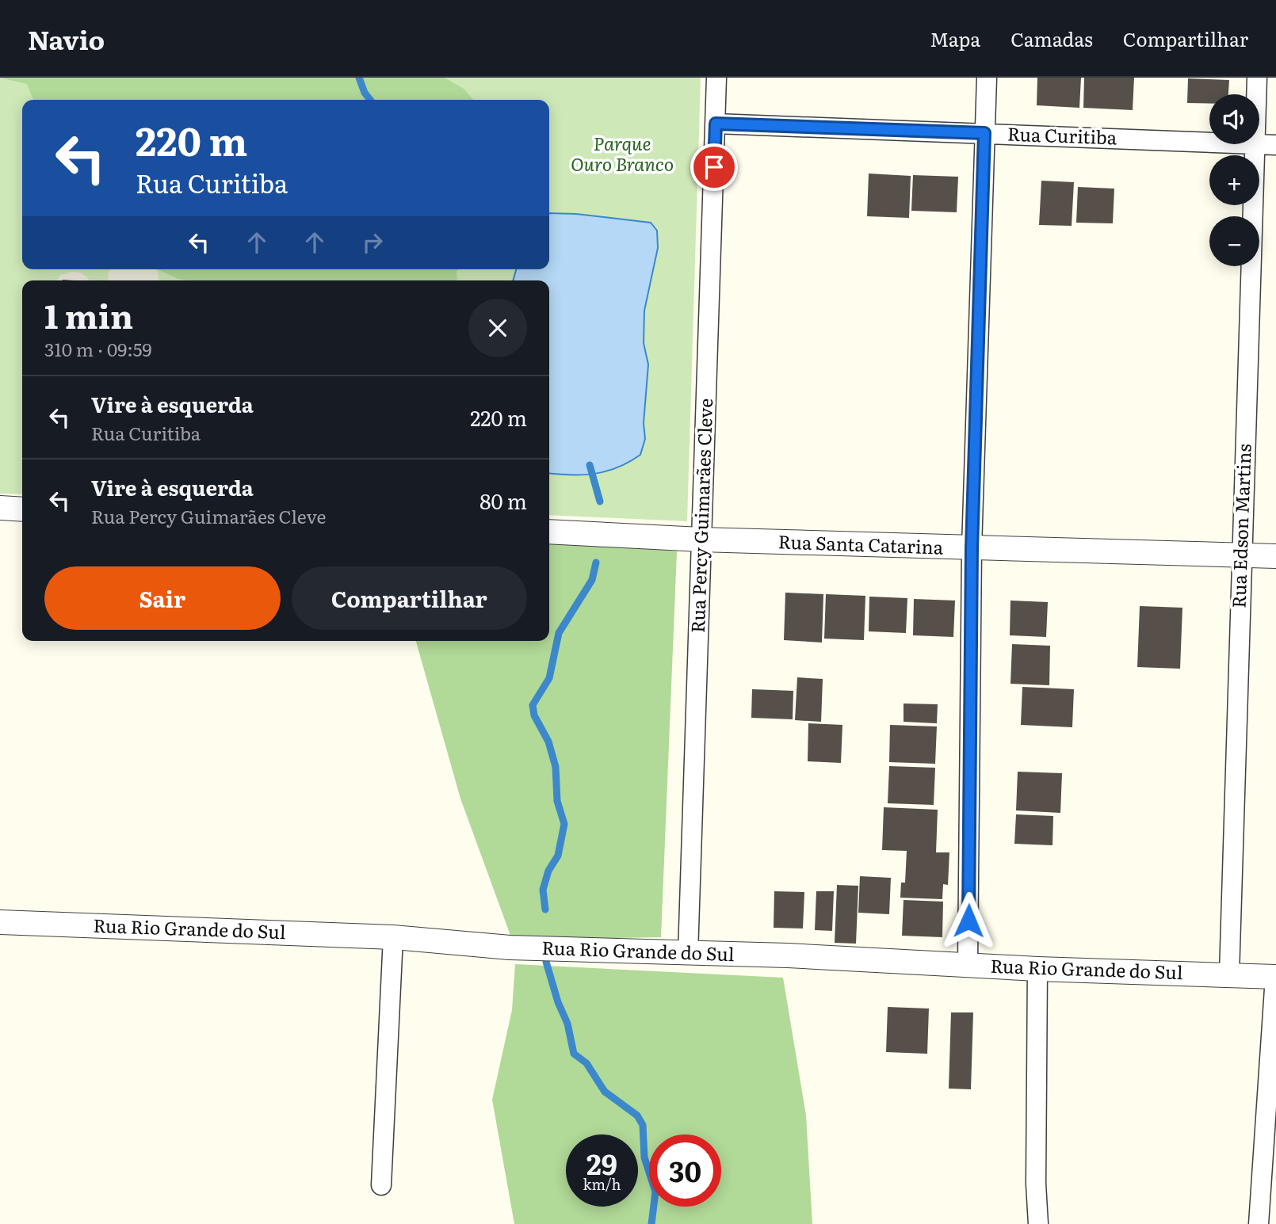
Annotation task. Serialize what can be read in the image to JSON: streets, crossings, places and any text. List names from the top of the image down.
{
  "streets": {
    "street": [
      "Rua Curitiba",
      "Rua Percy Guimarães Cleve",
      "Rua Edson Martins",
      "Rua Santa Catarina",
      "Rua Rio Grande do Sul"
    ]
  },
  "crossings": [
    ["Rua Curitiba", "Rua Percy Guimarães Cleve"],
    ["Rua Curitiba", "Rua Edson Martins"],
    ["Rua Percy Guimarães Cleve", "Rua Santa Catarina"],
    ["Rua Percy Guimarães Cleve", "Rua Rio Grande do Sul"],
    ["Rua Edson Martins", "Rua Santa Catarina"],
    ["Rua Edson Martins", "Rua Rio Grande do Sul"]
  ],
  "parks": ["Parque Ouro Branco"],
  "page": {
    "header": "Navio",
    "nav": ["Mapa", "Camadas", "Compartilhar"],
    "map_buttons": ["+", "−"],
    "turn": ["220 m", "Rua Curitiba"],
    "heading": ["1 min", "310 m · 09:59"],
    "list": [
      {
        "name": "Vire à esquerda",
        "note": "Rua Curitiba",
        "value": "220 m"
      },
      {
        "name": "Vire à esquerda",
        "note": "Rua Percy Guimarães Cleve",
        "value": "80 m"
      }
    ],
    "buttons": ["Sair", "Compartilhar"],
    "speed": "29 km/h",
    "limit": "30"
  }
}
